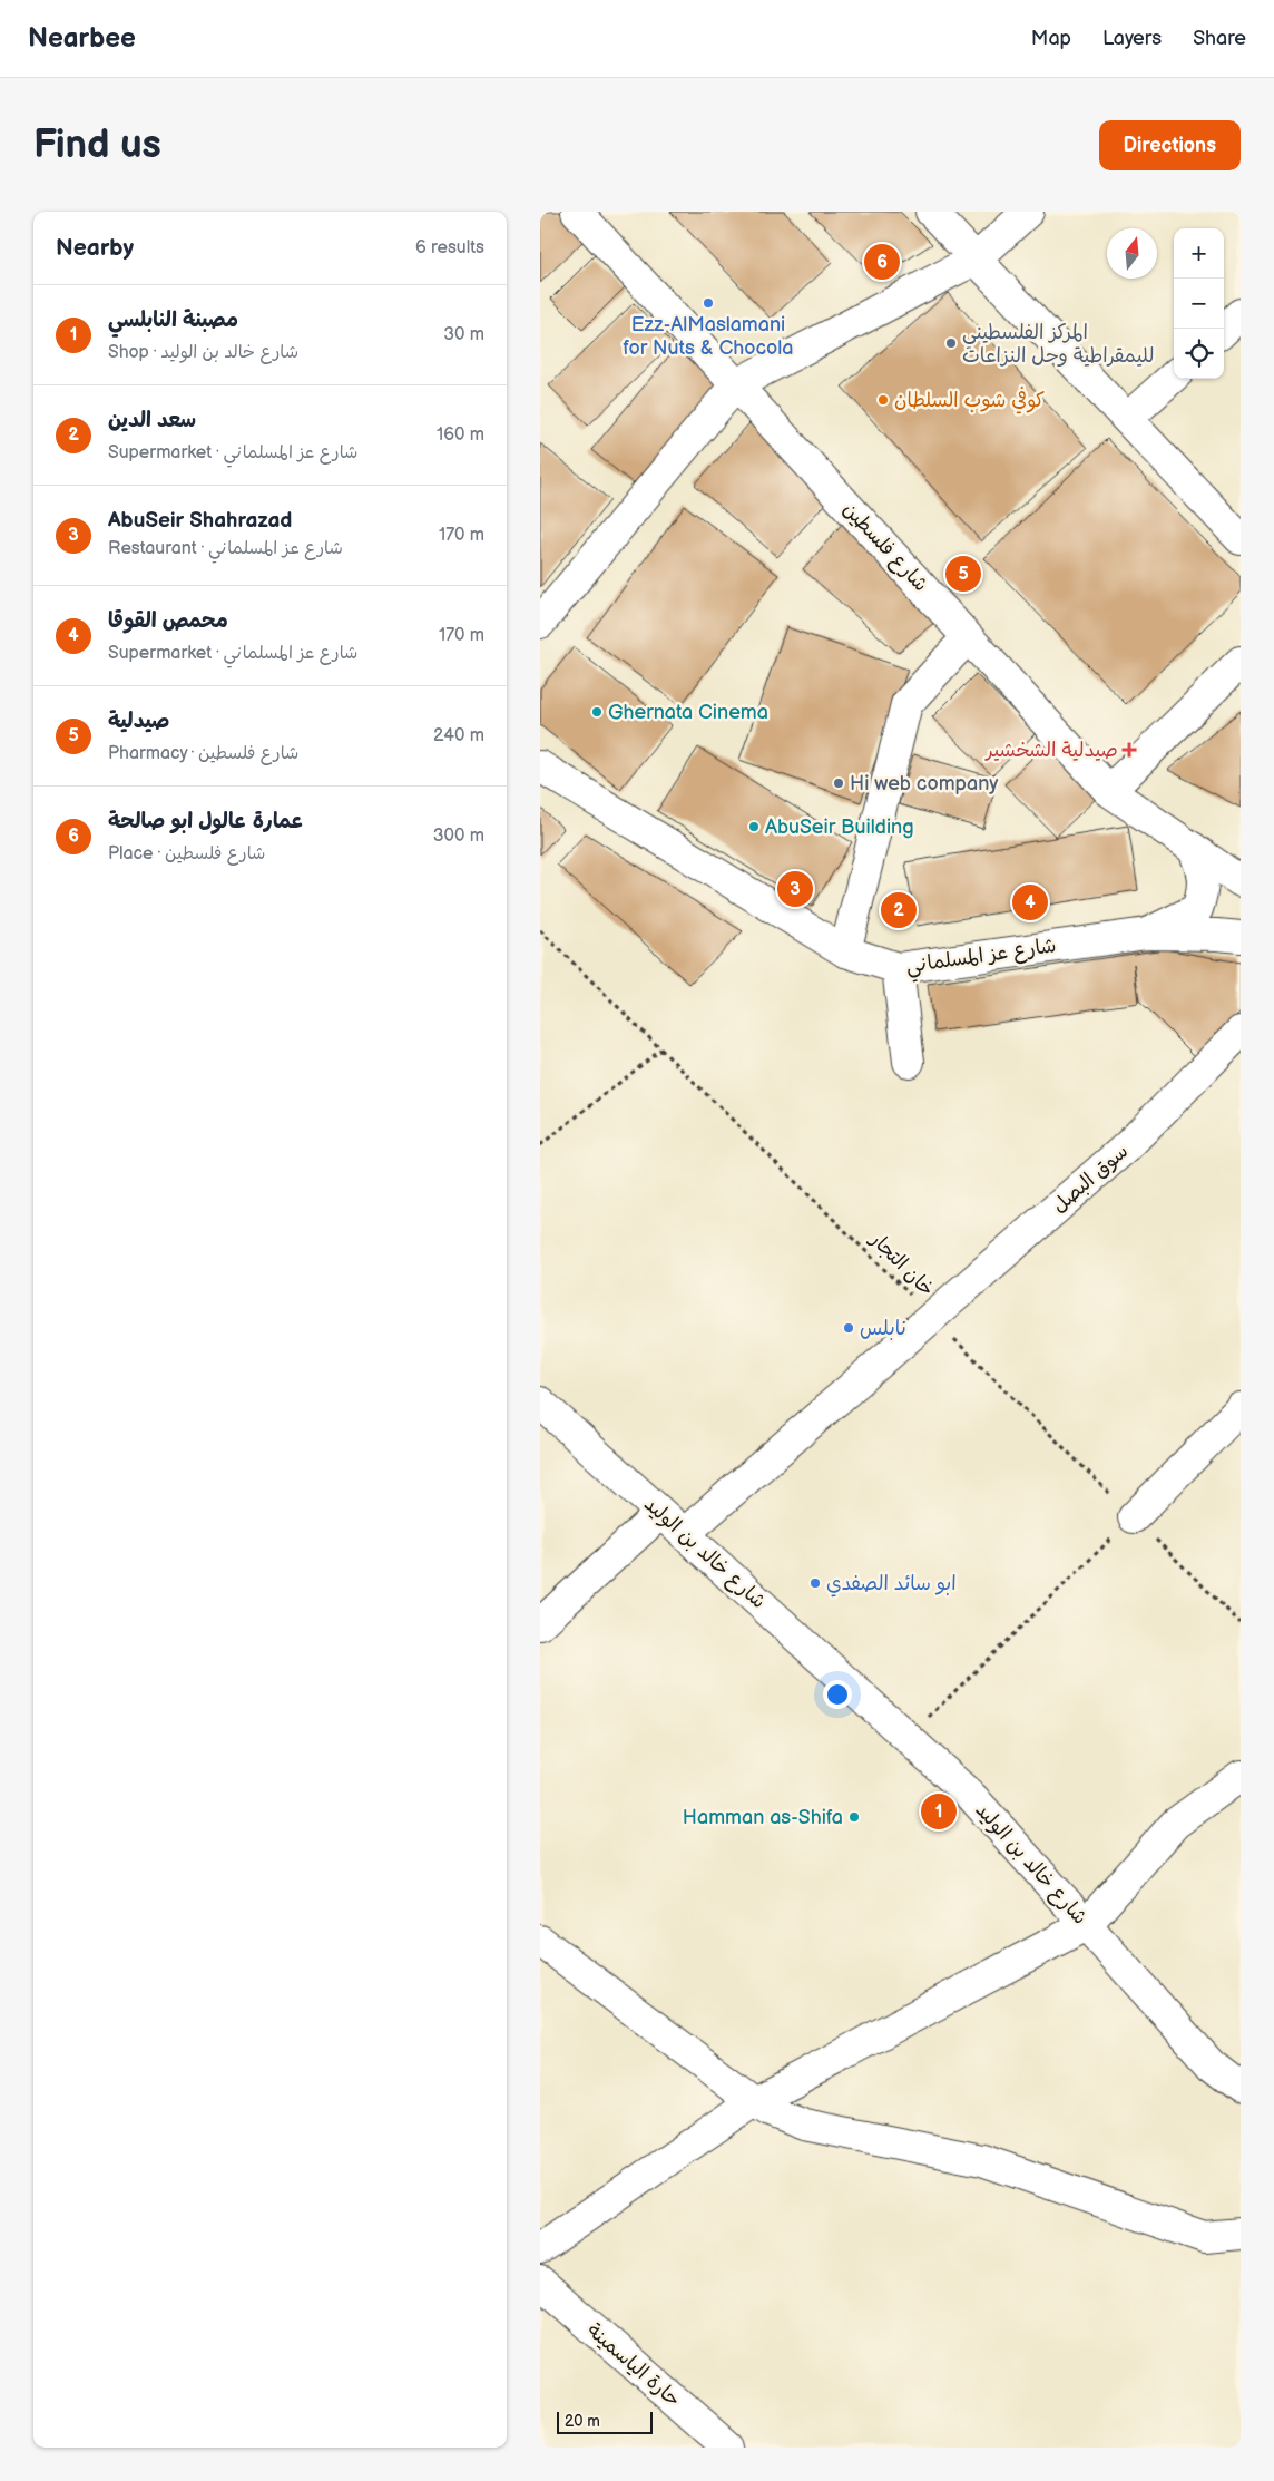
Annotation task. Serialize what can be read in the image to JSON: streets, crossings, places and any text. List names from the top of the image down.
{
  "streets": {
    "street": [
      "شارع فلسطين",
      "شارع عز المسلماني",
      "سوق البصل",
      "شارع خالد بن الوليد",
      "حارة الياسمينة"
    ],
    "path": ["خان التجار"]
  },
  "crossings": [
    ["سوق البصل", "خان التجار"],
    ["سوق البصل", "شارع خالد بن الوليد"]
  ],
  "places": {
    "other": [
      "Ezz-AlMaslamani for Nuts & Chocola",
      "المركز الفلسطيني لليمقراطية وحل النزاعات",
      "كوفي شوب السلطان",
      "Ghernata Cinema",
      "Hi web company",
      "AbuSeir Building",
      "نابلس",
      "ابو سائد الصفدي",
      "Hamman as-Shifa"
    ],
    "health": ["صيدلية الشخشير"]
  },
  "scale_bar": "20 m",
  "north": "top",
  "page": {
    "header": "Nearbee",
    "nav": ["Map", "Layers", "Share"],
    "buttons": "Directions",
    "title": "Find us",
    "heading": ["Nearby", "6 results"],
    "map_buttons": ["+", "−"],
    "pins": [
      "6",
      "5",
      "3",
      "4",
      "2",
      "1"
    ],
    "list": [
      {
        "mark": "1",
        "name": "مصبنة النابلسي",
        "note": "Shop · شارع خالد بن الوليد",
        "value": "30 m"
      },
      {
        "mark": "2",
        "name": "سعد الدين",
        "note": "Supermarket · شارع عز المسلماني",
        "value": "160 m"
      },
      {
        "mark": "3",
        "name": "AbuSeir Shahrazad",
        "note": "Restaurant · شارع عز المسلماني",
        "value": "170 m"
      },
      {
        "mark": "4",
        "name": "محمص القوقا",
        "note": "Supermarket · شارع عز المسلماني",
        "value": "170 m"
      },
      {
        "mark": "5",
        "name": "صيدلية",
        "note": "Pharmacy · شارع فلسطين",
        "value": "240 m"
      },
      {
        "mark": "6",
        "name": "عمارة عالول ابو صالحة",
        "note": "Place · شارع فلسطين",
        "value": "300 m"
      }
    ],
    "scale": "20 m"
  }
}
